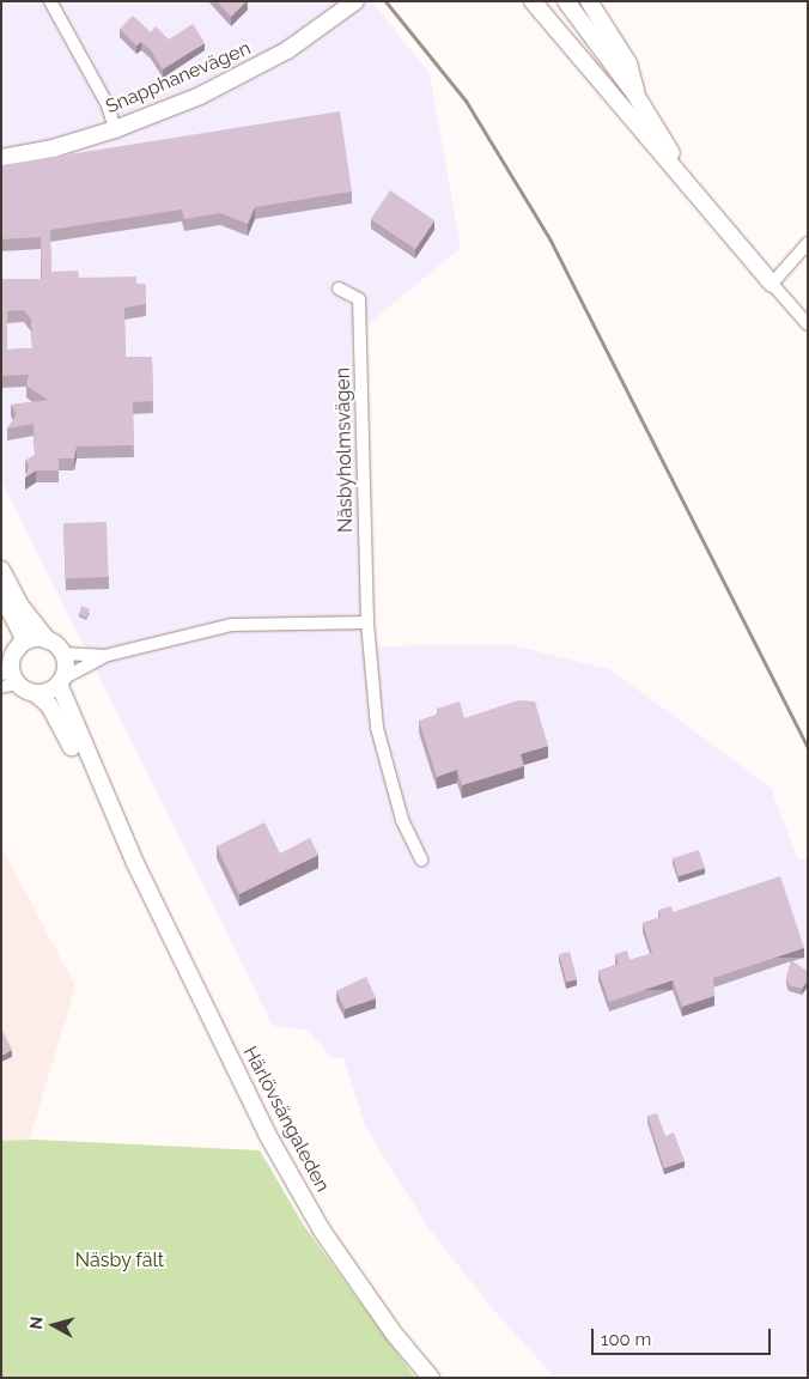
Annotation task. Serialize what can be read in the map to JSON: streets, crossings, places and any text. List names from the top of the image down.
{
  "streets": {
    "main road": ["Snapphanevägen", "Härlövsängaleden"],
    "street": ["Näsbyholmsvägen"]
  },
  "parks": ["Näsby fält"],
  "scale_bar": "100 m",
  "north": "left"
}
